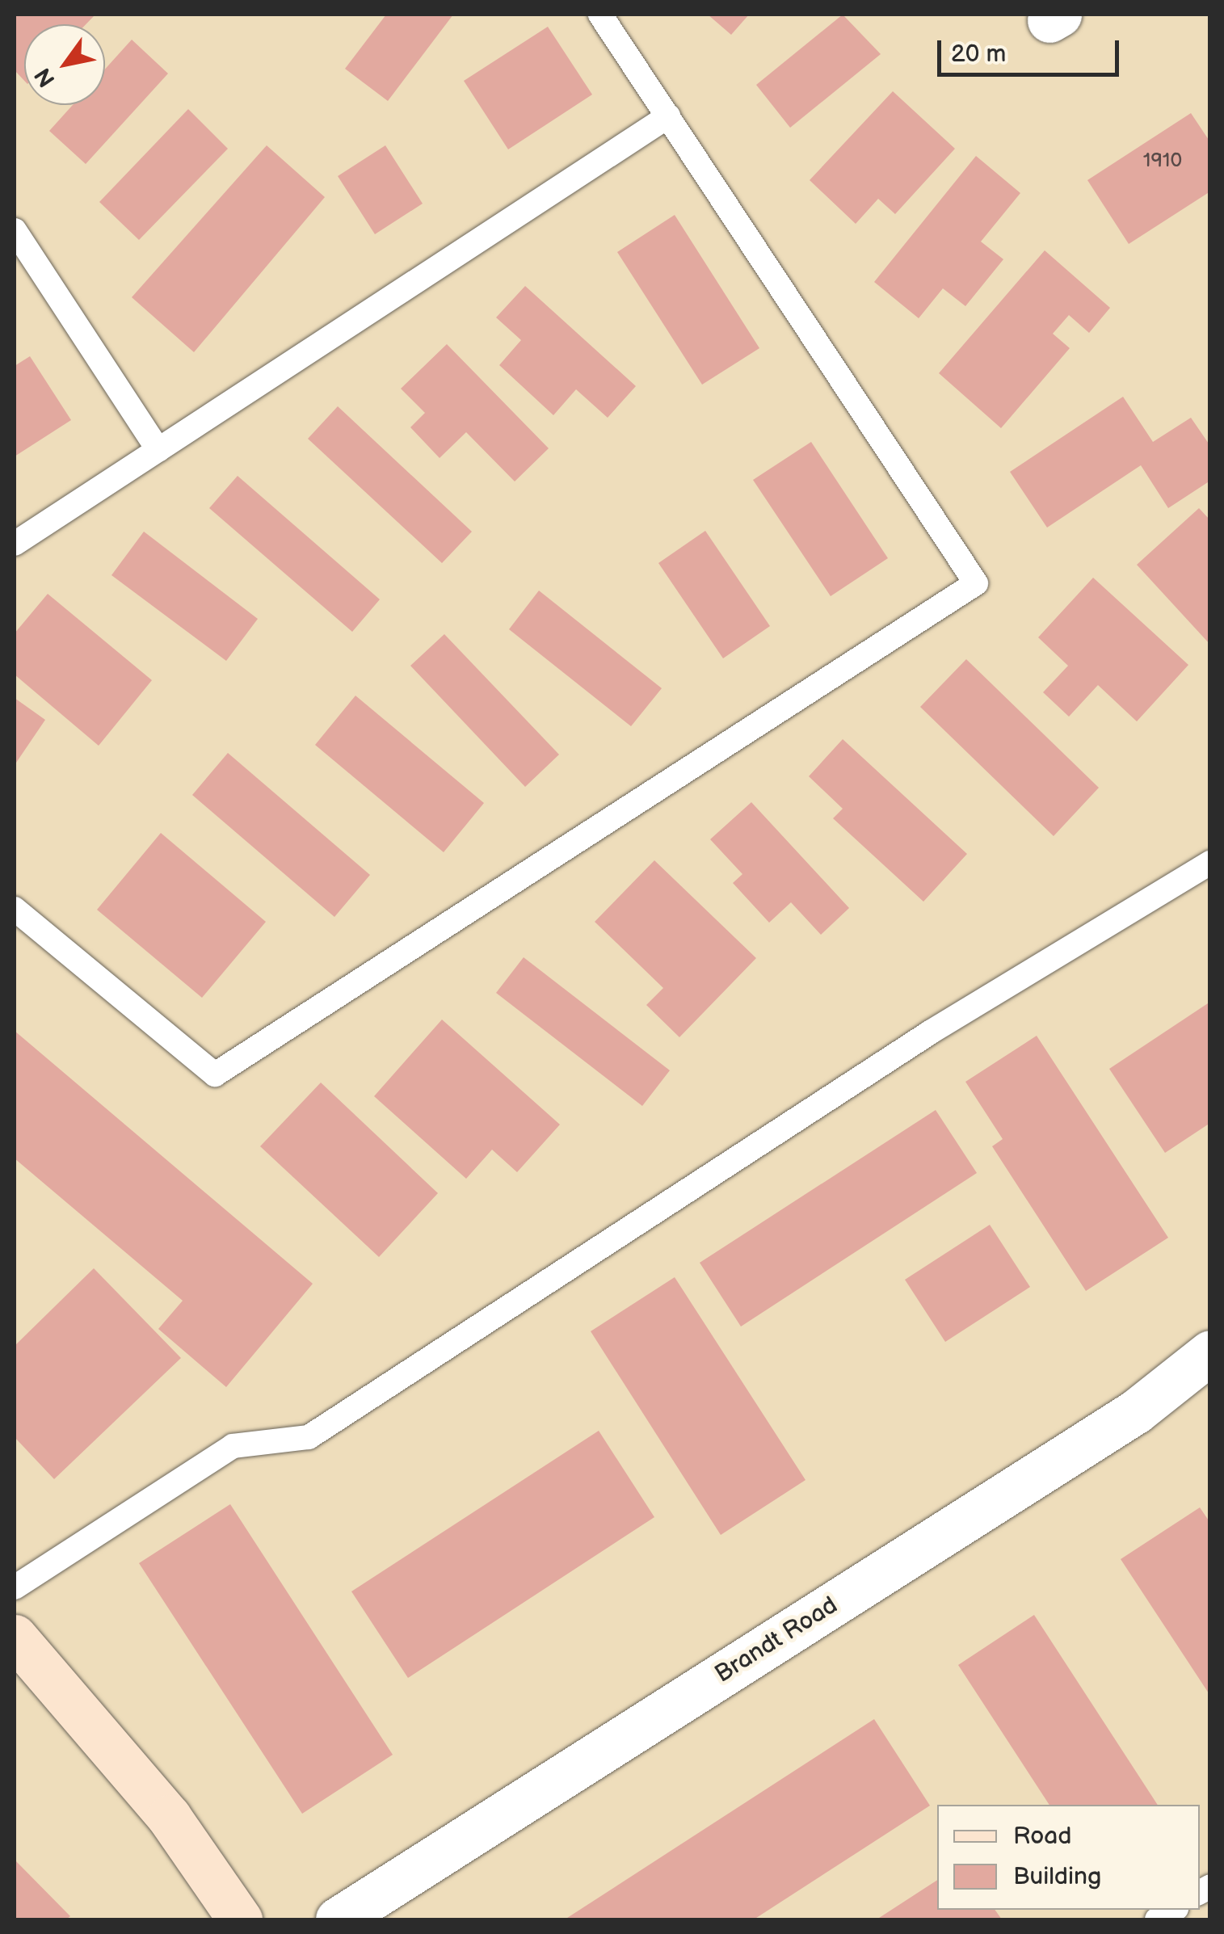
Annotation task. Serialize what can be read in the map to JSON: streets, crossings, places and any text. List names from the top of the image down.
{
  "streets": {
    "street": ["Brandt Road"]
  },
  "house_numbers": ["1910"],
  "legend": ["Road", "Building"],
  "scale_bar": "20 m",
  "north": "bottom left"
}
